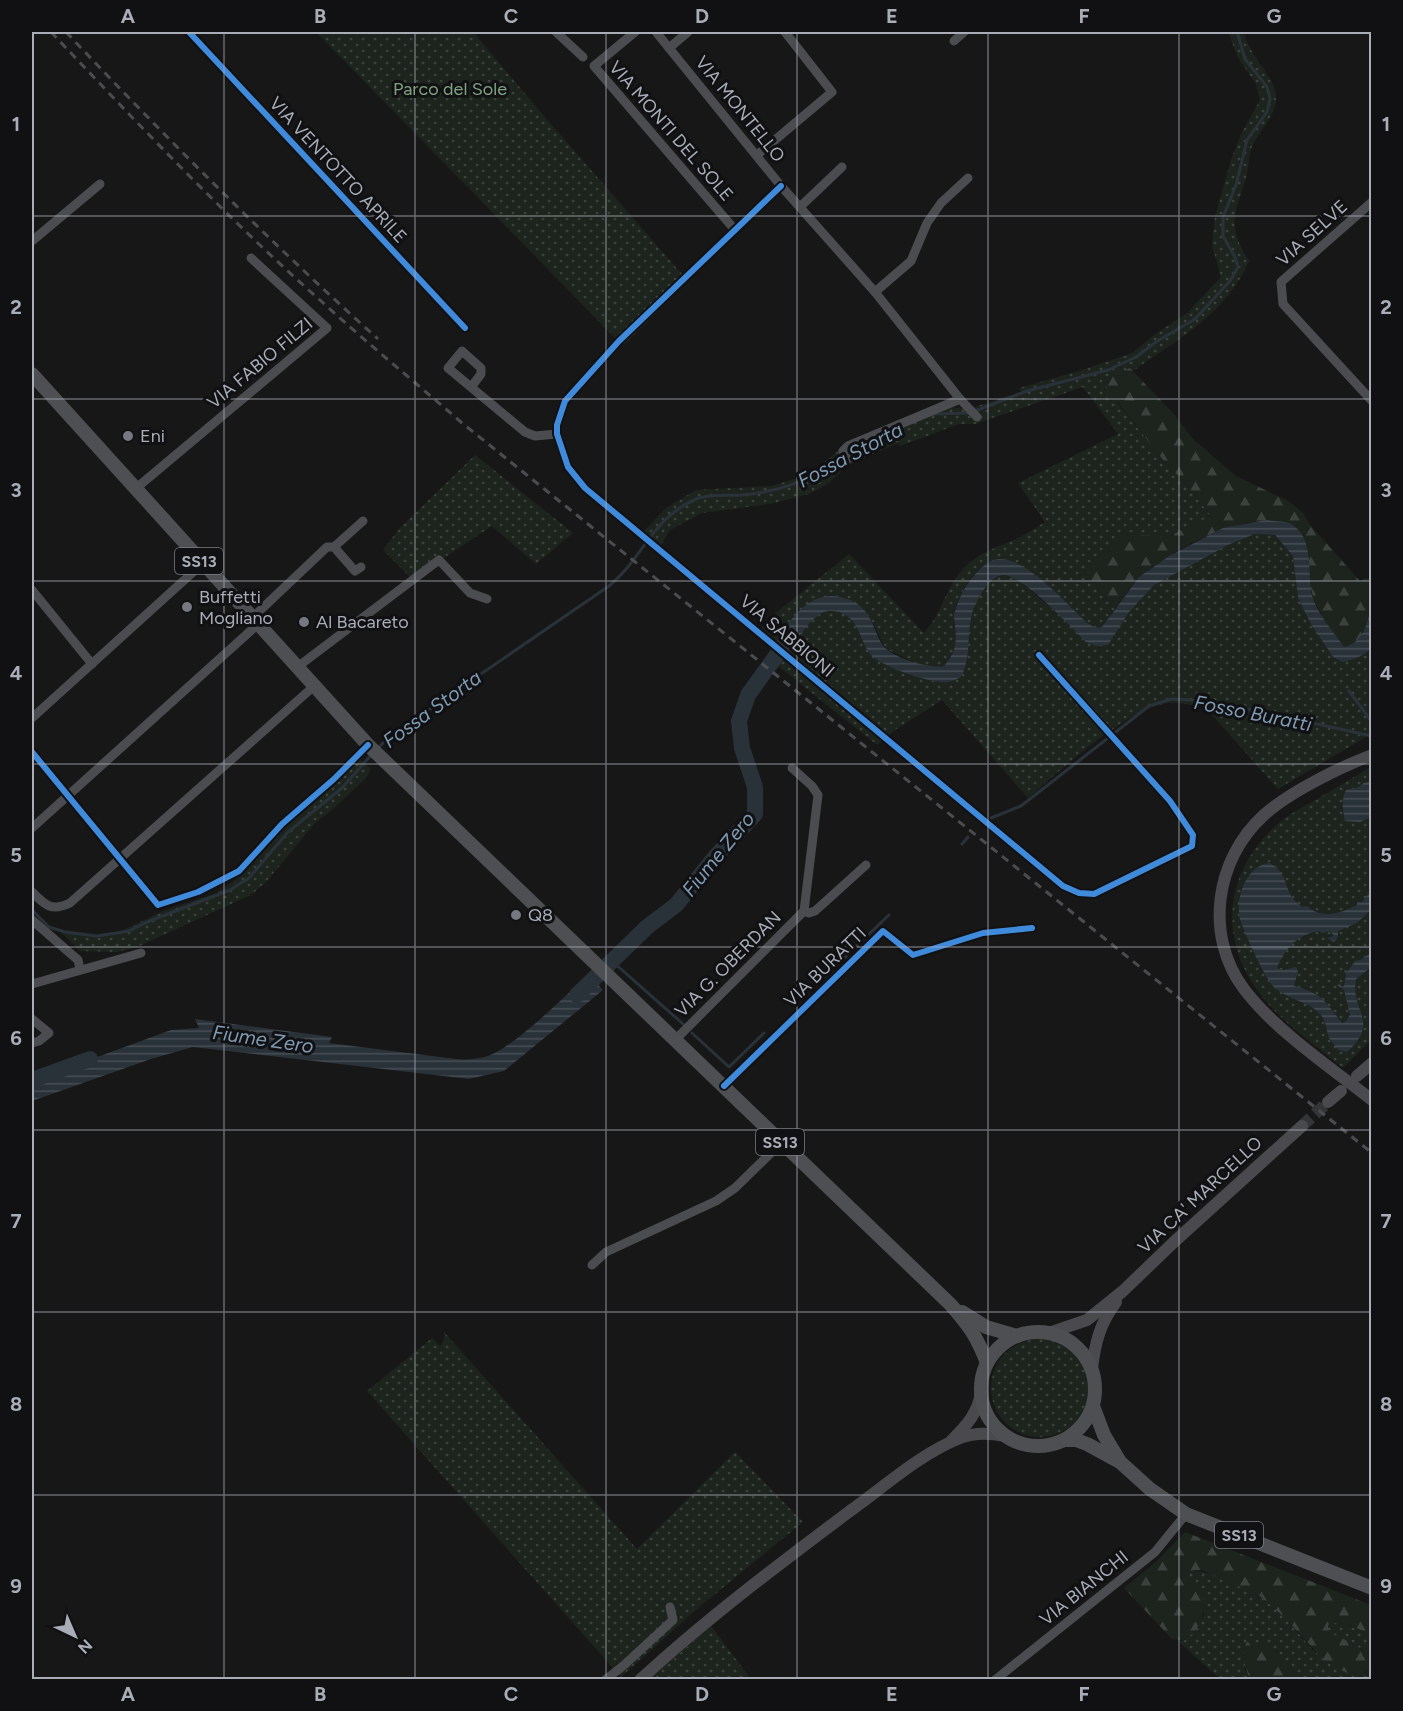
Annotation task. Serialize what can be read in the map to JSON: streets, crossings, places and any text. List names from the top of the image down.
{
  "streets": {
    "main road": ["SS13", "VIA CA' MARCELLO"],
    "street": [
      "VIA MONTELLO",
      "VIA MONTI DEL SOLE",
      "VIA VENTOTTO APRILE",
      "VIA SELVE",
      "VIA FABIO FILZI",
      "VIA SABBIONI",
      "VIA G. OBERDAN",
      "VIA BURATTI",
      "VIA BIANCHI"
    ]
  },
  "crossings": [
    ["VIA MONTELLO", "VIA SABBIONI"],
    ["VIA MONTI DEL SOLE", "VIA SABBIONI"],
    ["VIA FABIO FILZI", "SS13"],
    ["SS13", "VIA G. OBERDAN"],
    ["SS13", "VIA BURATTI"],
    ["SS13", "VIA BIANCHI"]
  ],
  "water": ["Fossa Storta", "Fosso Buratti", "Fiume Zero"],
  "parks": ["Parco del Sole"],
  "places": [
    "Eni",
    "Buffetti Mogliano",
    "Al Bacareto",
    "Q8"
  ],
  "north": "bottom right",
  "grid": {
    "columns": [
      "A",
      "B",
      "C",
      "D",
      "E",
      "F",
      "G"
    ],
    "rows": [
      "1",
      "2",
      "3",
      "4",
      "5",
      "6",
      "7",
      "8",
      "9"
    ]
  }
}
